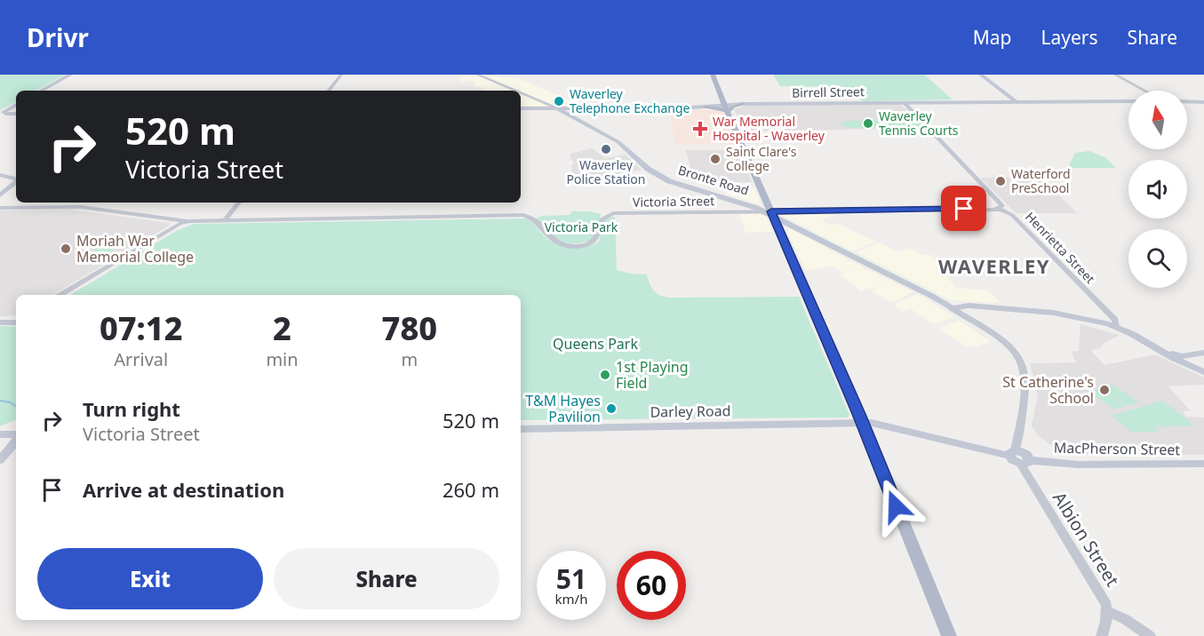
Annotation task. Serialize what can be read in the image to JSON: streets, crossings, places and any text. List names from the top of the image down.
{
  "streets": {
    "main road": [
      "Birrell Street",
      "Bronte Road",
      "Darley Road",
      "MacPherson Street"
    ],
    "street": ["Victoria Street", "Henrietta Street", "Albion Street"]
  },
  "crossings": [
    ["Bronte Road", "Victoria Street"],
    ["Victoria Street", "Henrietta Street"],
    ["MacPherson Street", "Albion Street"]
  ],
  "districts": ["WAVERLEY"],
  "parks": ["Victoria Park", "Queens Park"],
  "places": {
    "other": [
      "Waverley Telephone Exchange",
      "Waverley Tennis Courts",
      "Waverley Police Station",
      "Saint Clare's College",
      "Waterford PreSchool",
      "Moriah War Memorial College",
      "1st Playing Field",
      "St Catherine's School",
      "T&M Hayes Pavilion"
    ],
    "health": ["War Memorial Hospital - Waverley"]
  },
  "north": "top",
  "page": {
    "header": "Drivr",
    "nav": ["Map", "Layers", "Share"],
    "turn": ["520 m", "Victoria Street"],
    "eta": [
      "07:12",
      "Arrival",
      "2",
      "min",
      "780",
      "m"
    ],
    "list": [
      {
        "name": "Turn right",
        "note": "Victoria Street",
        "value": "520 m"
      },
      {
        "name": "Arrive at destination",
        "value": "260 m"
      }
    ],
    "buttons": ["Exit", "Share"],
    "speed": "51 km/h",
    "limit": "60"
  }
}
